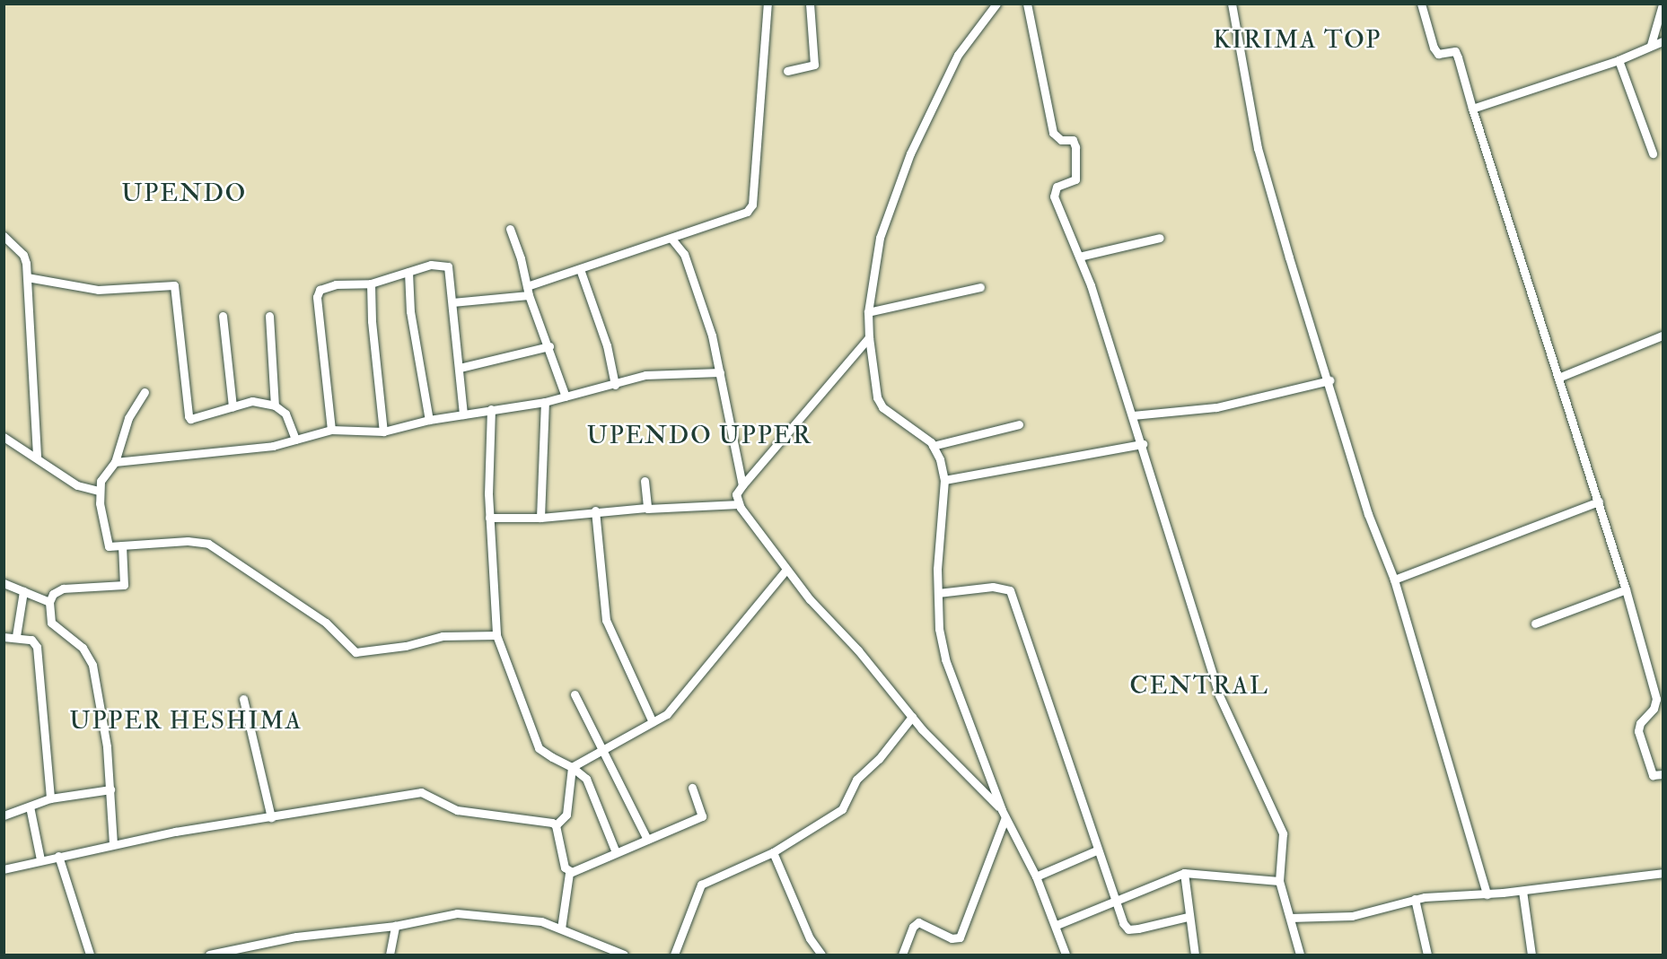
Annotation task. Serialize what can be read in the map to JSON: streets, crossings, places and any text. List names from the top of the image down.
{
  "districts": [
    "KIRIMA TOP",
    "UPENDO",
    "UPENDO UPPER",
    "CENTRAL",
    "UPPER HESHIMA"
  ]
}
